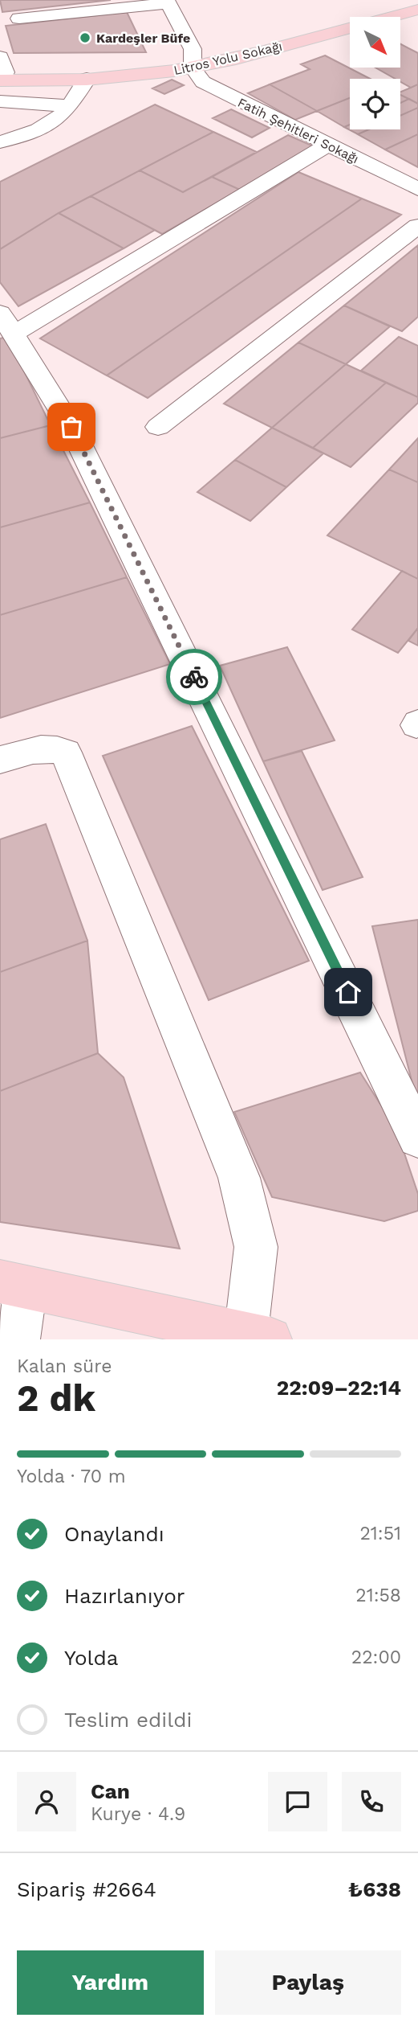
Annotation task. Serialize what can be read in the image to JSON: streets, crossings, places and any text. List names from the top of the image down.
{
  "streets": {
    "main road": ["Litros Yolu Sokağı"],
    "street": ["Fatih Şehitleri Sokağı"]
  },
  "crossings": [
    ["Litros Yolu Sokağı", "Fatih Şehitleri Sokağı"]
  ],
  "places": ["Kardeşler Büfe"],
  "north": "bottom right",
  "page": {
    "heading": ["2 dk", "Kalan süre", "22:09–22:14"],
    "panel": [
      "Can",
      "Kurye · 4.9",
      "Sipariş #2664",
      "₺638"
    ],
    "bar": "Yolda · 70 m",
    "list": [
      ["Onaylandı", "21:51"],
      ["Hazırlanıyor", "21:58"],
      ["Yolda", "22:00"],
      "Teslim edildi"
    ],
    "buttons": ["Yardım", "Paylaş"]
  }
}
